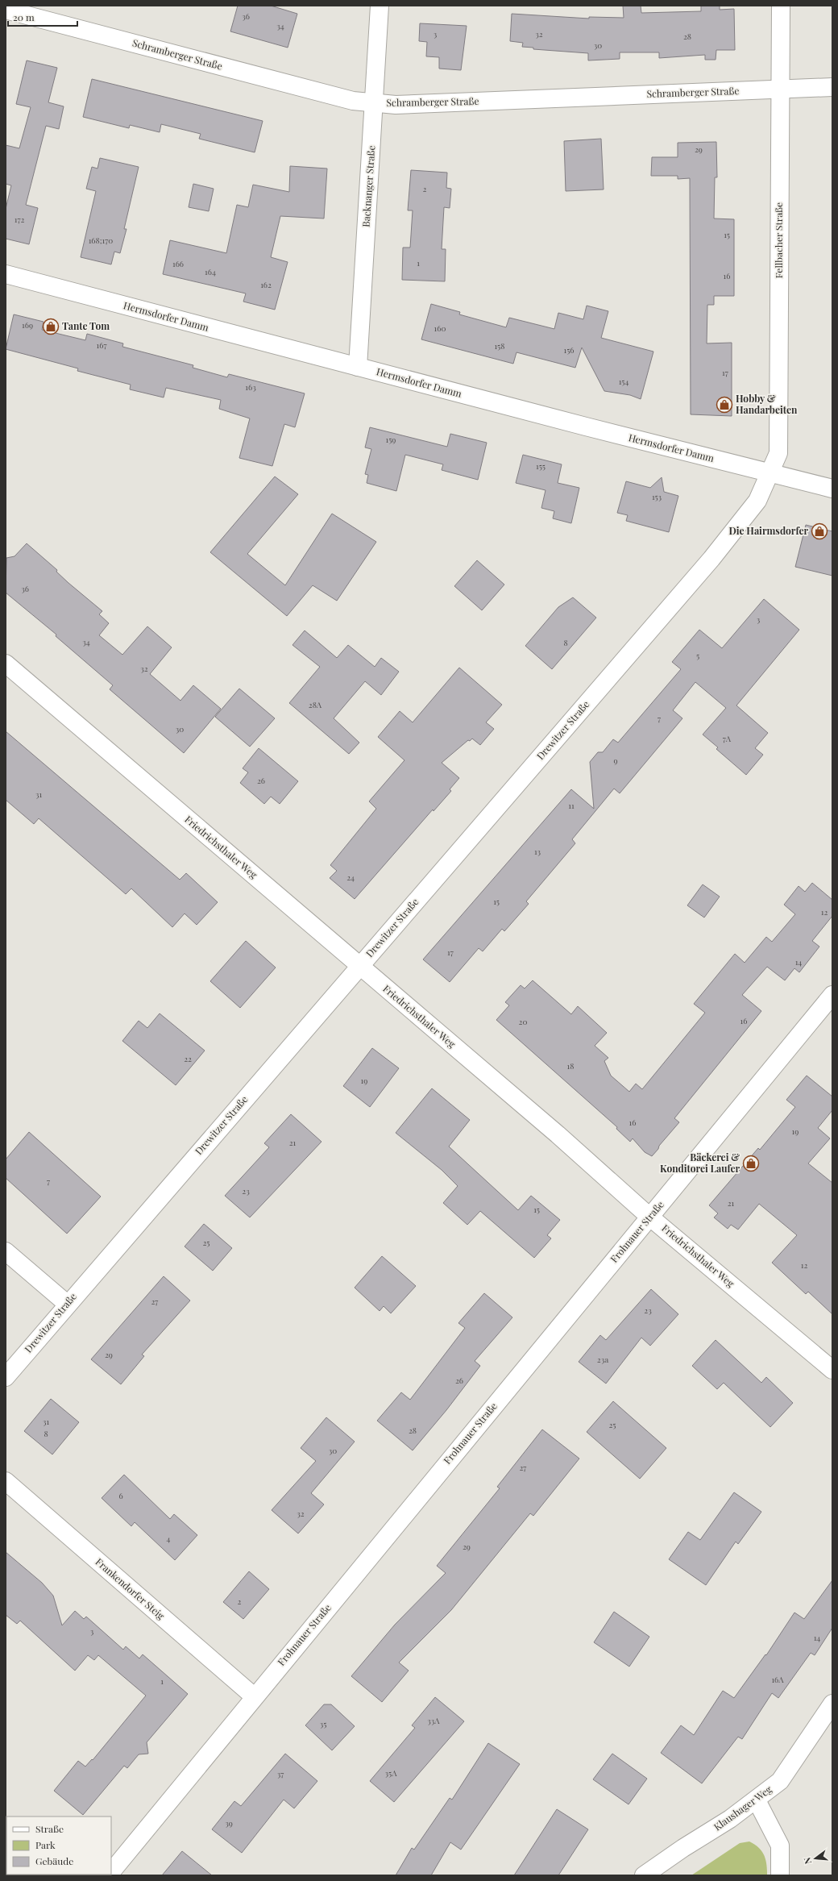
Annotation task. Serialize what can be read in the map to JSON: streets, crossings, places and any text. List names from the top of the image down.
{
  "streets": {
    "street": [
      "Schramberger Straße",
      "Backnanger Straße",
      "Fellbacher Straße",
      "Hermsdorfer Damm",
      "Drewitzer Straße",
      "Friedrichsthaler Weg",
      "Frohnauer Straße",
      "Frankendorfer Steig",
      "Klaushager Weg"
    ]
  },
  "crossings": [
    ["Schramberger Straße", "Backnanger Straße"],
    ["Schramberger Straße", "Fellbacher Straße"],
    ["Backnanger Straße", "Hermsdorfer Damm"],
    ["Fellbacher Straße", "Hermsdorfer Damm"],
    ["Fellbacher Straße", "Drewitzer Straße"],
    ["Hermsdorfer Damm", "Drewitzer Straße"],
    ["Drewitzer Straße", "Friedrichsthaler Weg"],
    ["Friedrichsthaler Weg", "Frohnauer Straße"],
    ["Frohnauer Straße", "Frankendorfer Steig"]
  ],
  "places": {
    "shop": [
      "Tante Tom",
      "Hobby & Handarbeiten",
      "Die Hairmsdorfer",
      "Bäckerei & Konditorei Laufer"
    ]
  },
  "house_numbers": [
    "36",
    "34",
    "3",
    "32",
    "28",
    "30",
    "29",
    "2",
    "172",
    "15",
    "168;170",
    "1",
    "166",
    "164",
    "16",
    "162",
    "169",
    "160",
    "167",
    "158",
    "156",
    "17",
    "154",
    "163",
    "159",
    "155",
    "153",
    "36",
    "3",
    "34",
    "8",
    "5",
    "32",
    "28A",
    "7",
    "30",
    "7A",
    "9",
    "26",
    "31",
    "11",
    "13",
    "24",
    "15",
    "12",
    "17",
    "14",
    "16",
    "20",
    "22",
    "18",
    "19",
    "16",
    "19",
    "21",
    "7",
    "23",
    "21",
    "15",
    "25",
    "12",
    "27",
    "23",
    "29",
    "23a",
    "26",
    "31",
    "25",
    "28",
    "8",
    "30",
    "27",
    "6",
    "32",
    "4",
    "29",
    "2",
    "3",
    "14",
    "16A",
    "1",
    "33A",
    "35",
    "35A",
    "37",
    "39"
  ],
  "legend": ["Straße", "Park", "Gebäude"],
  "scale_bar": "20 m",
  "north": "left"
}
